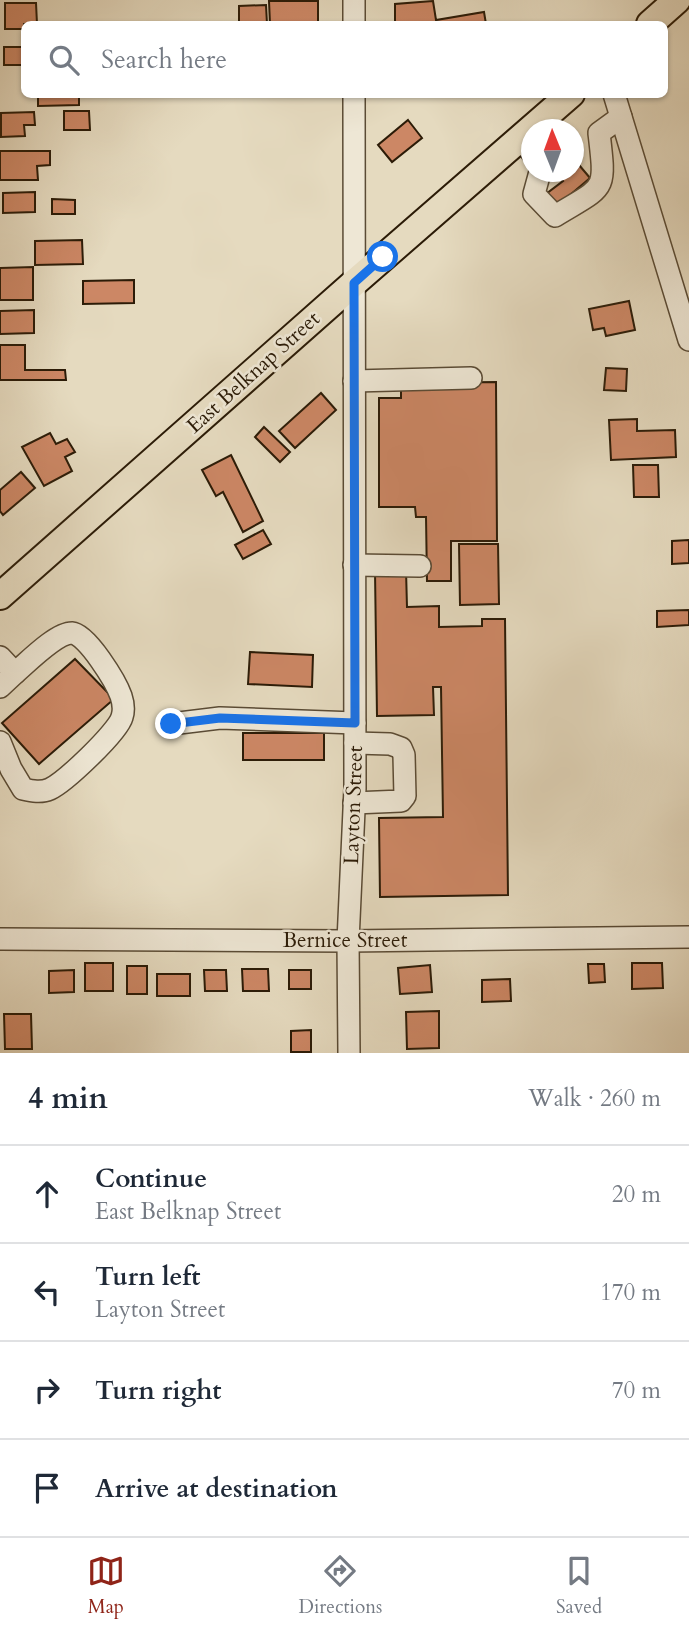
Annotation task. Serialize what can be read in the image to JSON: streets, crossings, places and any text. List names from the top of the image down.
{
  "streets": {
    "main road": ["East Belknap Street"],
    "street": ["Layton Street", "Bernice Street"]
  },
  "crossings": [
    ["East Belknap Street", "Layton Street"],
    ["Layton Street", "Bernice Street"]
  ],
  "north": "top",
  "page": {
    "search": "Search here",
    "heading": ["4 min", "Walk · 260 m"],
    "list": [
      ["Continue", "East Belknap Street", "20 m"],
      ["Turn left", "Layton Street", "170 m"],
      ["Turn right", "70 m"],
      "Arrive at destination"
    ],
    "nav": ["Map", "Directions", "Saved"]
  }
}
